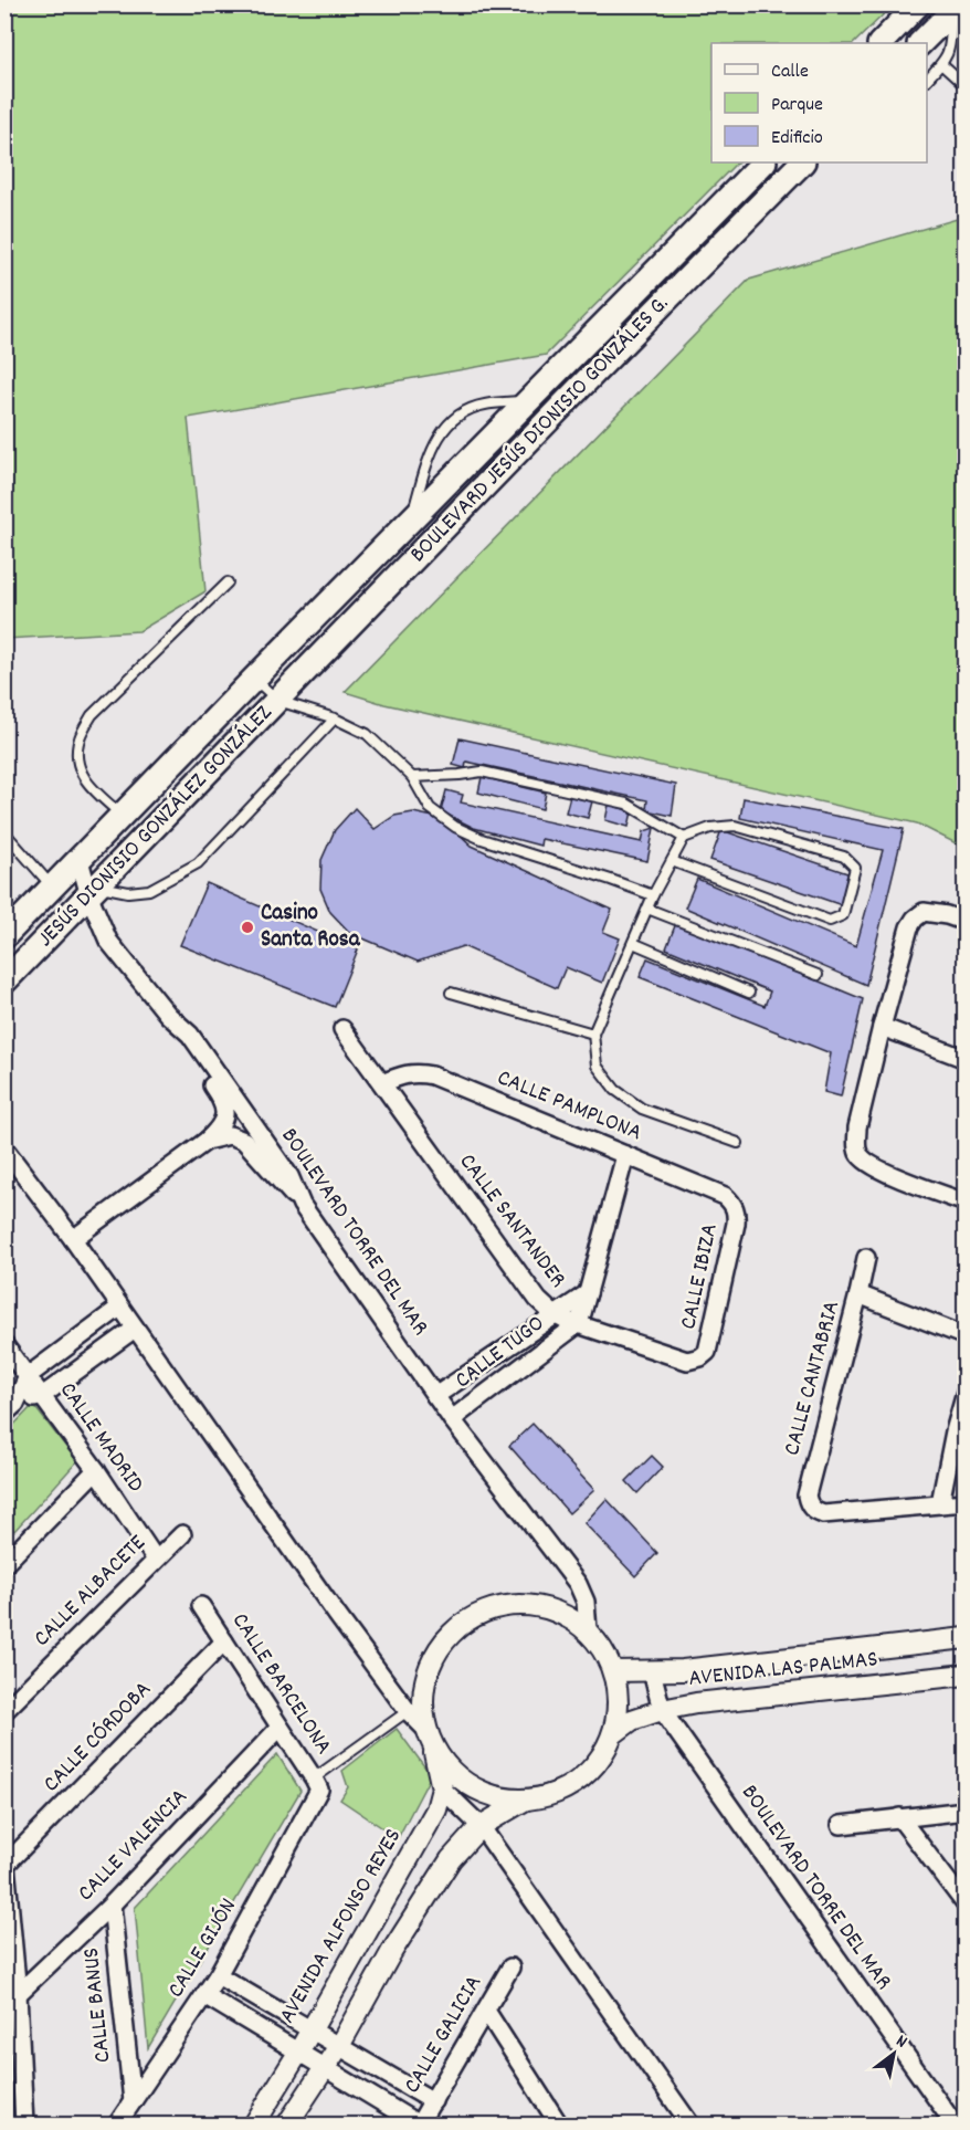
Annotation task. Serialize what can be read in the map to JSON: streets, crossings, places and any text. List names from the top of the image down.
{
  "streets": {
    "main road": ["BOULEVARD JESÚS DIONISIO GONZÁLES G.", "JESÚS DIONISIO GONZÁLEZ GONZÁLEZ"],
    "street": [
      "CALLE PAMPLONA",
      "CALLE SANTANDER",
      "BOULEVARD TORRE DEL MAR",
      "CALLE IBIZA",
      "CALLE TUGO",
      "CALLE CANTABRIA",
      "CALLE MADRID",
      "CALLE ALBACETE",
      "AVENIDA LAS PALMAS",
      "CALLE BARCELONA",
      "CALLE CÓRDOBA",
      "CALLE VALENCIA",
      "AVENIDA ALFONSO REYES",
      "CALLE GIJÓN",
      "CALLE BANUS",
      "CALLE GALICIA"
    ]
  },
  "crossings": [
    ["BOULEVARD JESÚS DIONISIO GONZÁLES G.", "JESÚS DIONISIO GONZÁLEZ GONZÁLEZ"],
    ["JESÚS DIONISIO GONZÁLEZ GONZÁLEZ", "BOULEVARD TORRE DEL MAR"],
    ["CALLE PAMPLONA", "CALLE SANTANDER"],
    ["CALLE PAMPLONA", "CALLE IBIZA"],
    ["CALLE SANTANDER", "CALLE IBIZA"],
    ["CALLE SANTANDER", "CALLE TUGO"],
    ["BOULEVARD TORRE DEL MAR", "CALLE TUGO"],
    ["BOULEVARD TORRE DEL MAR", "AVENIDA LAS PALMAS"],
    ["CALLE MADRID", "CALLE ALBACETE"],
    ["CALLE BARCELONA", "CALLE CÓRDOBA"],
    ["CALLE BARCELONA", "CALLE VALENCIA"],
    ["CALLE BARCELONA", "CALLE GIJÓN"],
    ["CALLE VALENCIA", "CALLE BANUS"],
    ["CALLE GIJÓN", "CALLE BANUS"]
  ],
  "places": ["Casino Santa Rosa"],
  "legend": ["Calle", "Parque", "Edificio"],
  "north": "top right"
}
